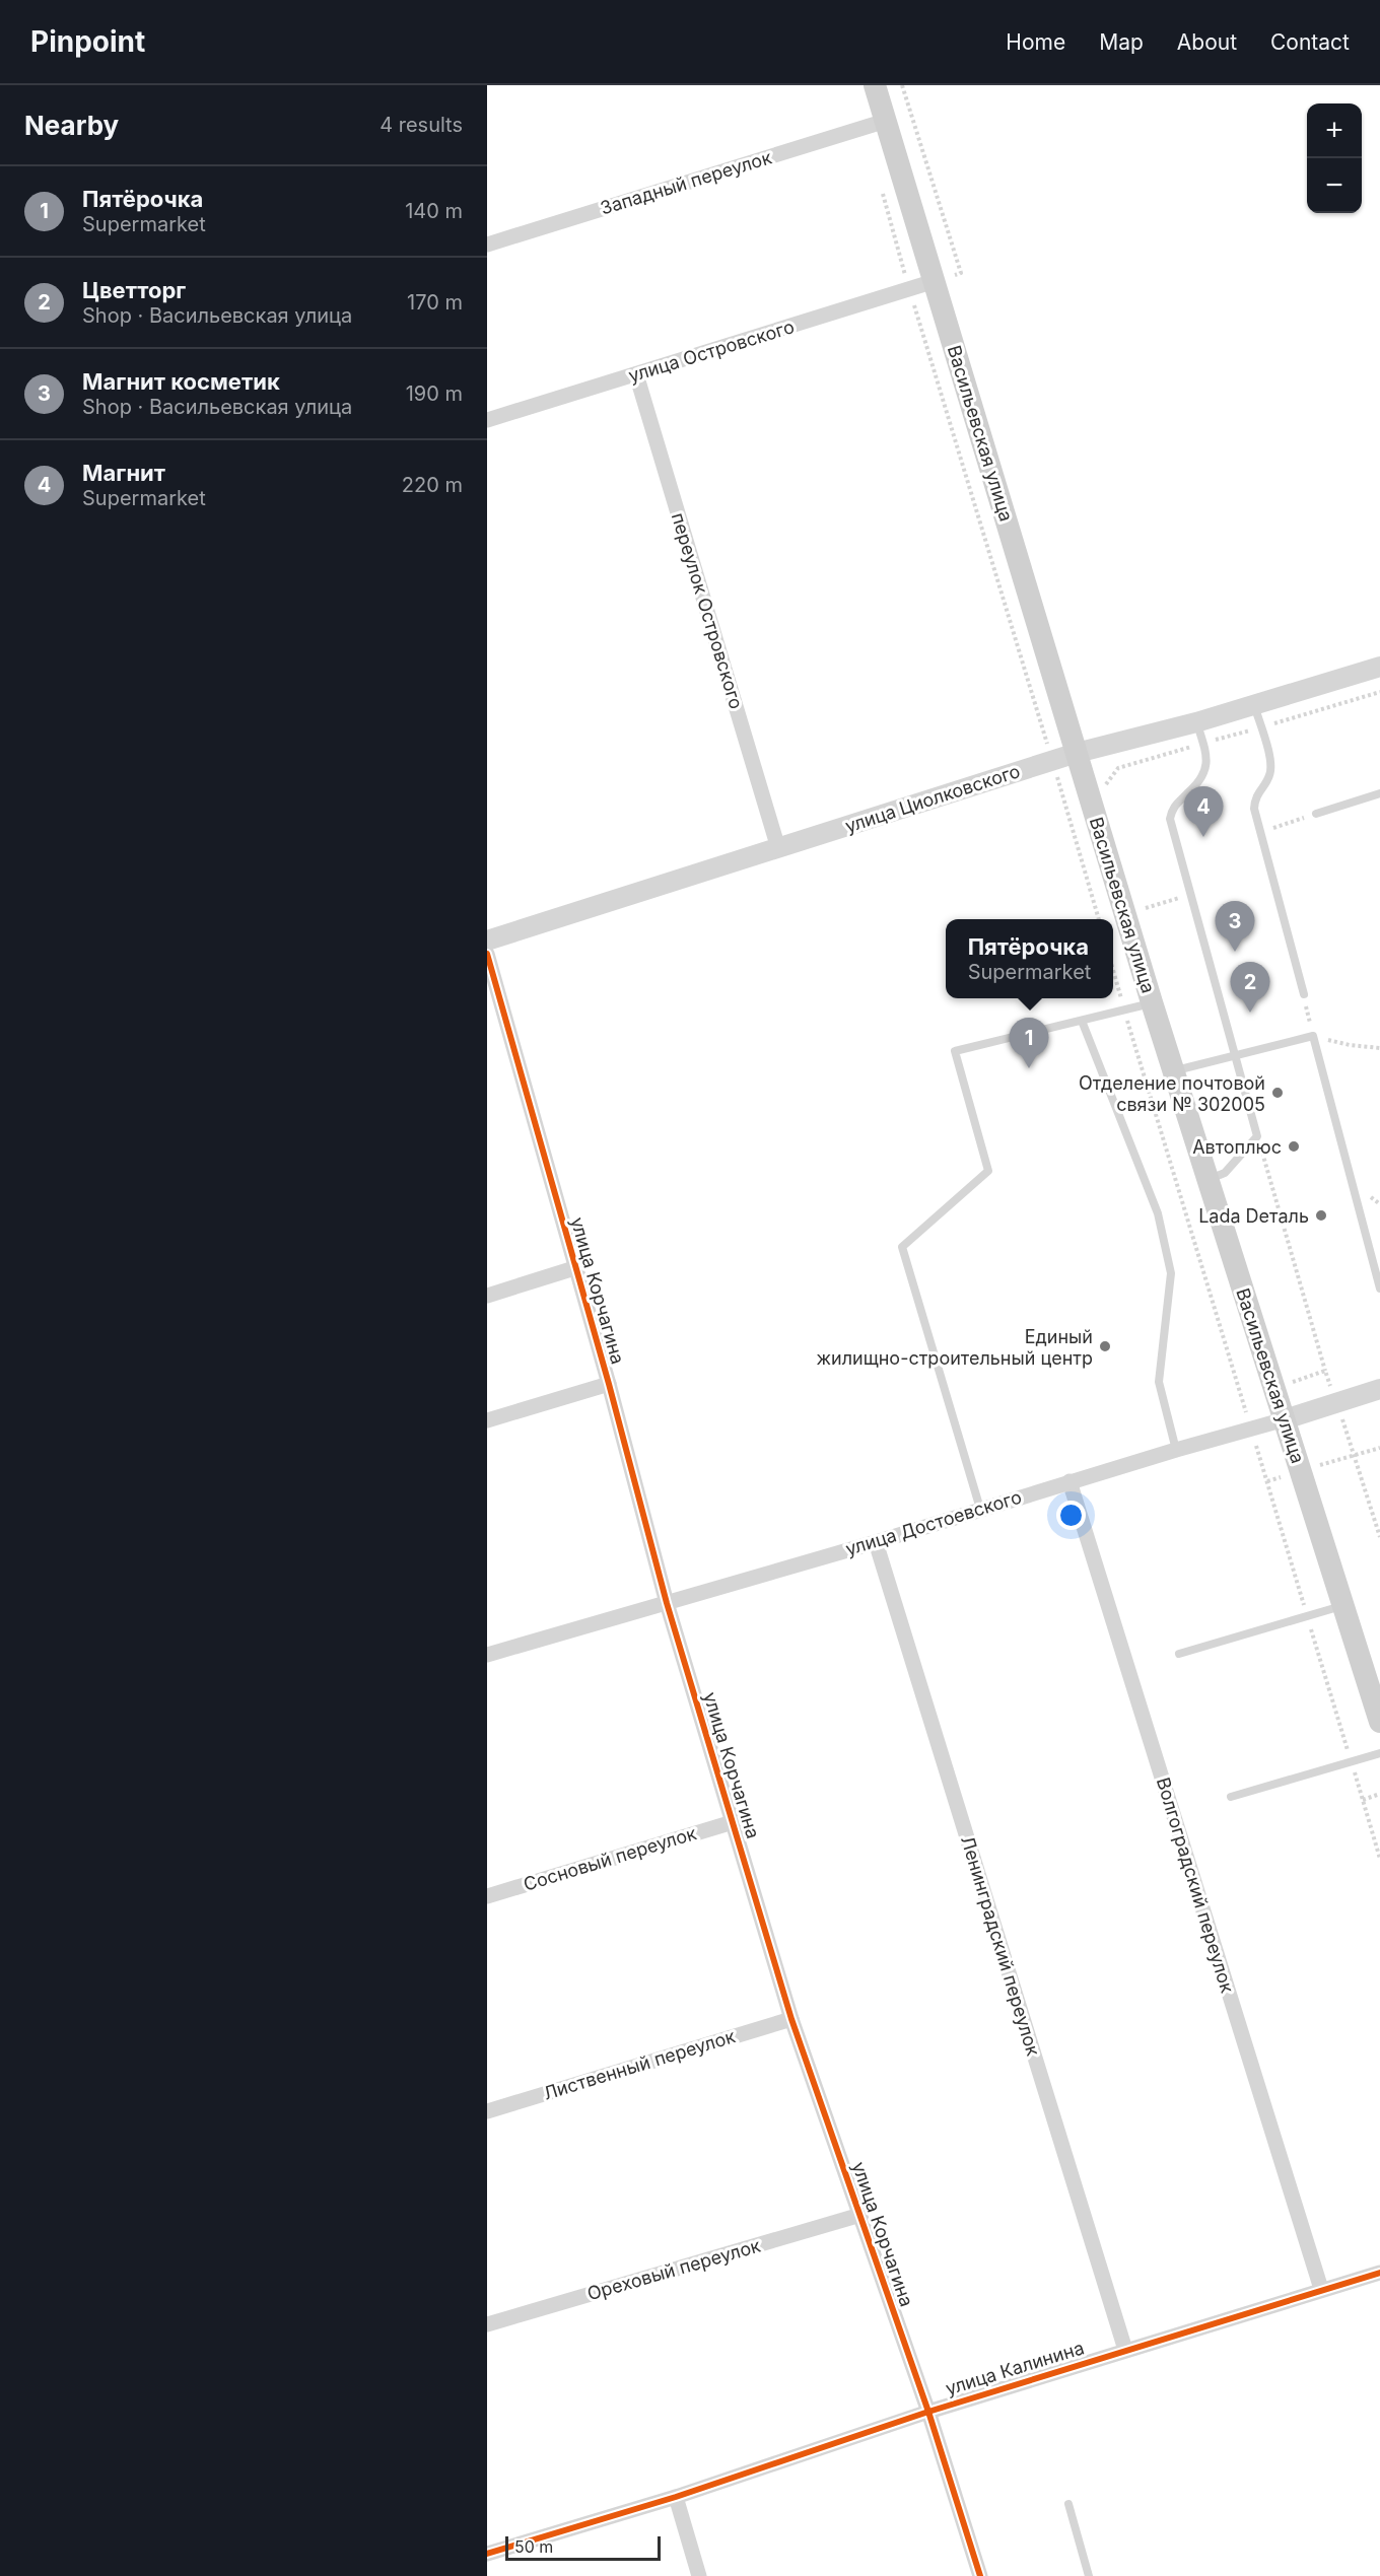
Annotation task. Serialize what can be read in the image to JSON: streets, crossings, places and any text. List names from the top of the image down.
{
  "streets": {
    "main road": ["Васильевская улица"],
    "street": [
      "Западный переулок",
      "улица Островского",
      "переулок Островского",
      "улица Циолковского",
      "улица Корчагина",
      "улица Достоевского",
      "Сосновый переулок",
      "Волгоградский переулок",
      "Ленинградский переулок",
      "Лиственный переулок",
      "Ореховый переулок",
      "улица Калинина"
    ]
  },
  "crossings": [
    ["Западный переулок", "Васильевская улица"],
    ["улица Островского", "Васильевская улица"],
    ["улица Островского", "переулок Островского"],
    ["Васильевская улица", "улица Циолковского"],
    ["Васильевская улица", "улица Достоевского"],
    ["переулок Островского", "улица Циолковского"],
    ["улица Корчагина", "улица Достоевского"],
    ["улица Корчагина", "Сосновый переулок"],
    ["улица Корчагина", "Лиственный переулок"],
    ["улица Корчагина", "Ореховый переулок"],
    ["улица Корчагина", "улица Калинина"],
    ["улица Достоевского", "Волгоградский переулок"],
    ["улица Достоевского", "Ленинградский переулок"],
    ["Волгоградский переулок", "улица Калинина"],
    ["Ленинградский переулок", "улица Калинина"]
  ],
  "places": [
    "Отделение почтовой связи № 302005",
    "Автоплюс",
    "Lada Dеталь",
    "Единый жилищно-строительный центр"
  ],
  "scale_bar": "50 m",
  "page": {
    "header": "Pinpoint",
    "nav": [
      "Home",
      "Map",
      "About",
      "Contact"
    ],
    "heading": ["Nearby", "4 results"],
    "map_buttons": ["+", "−"],
    "list": [
      {
        "mark": "1",
        "name": "Пятёрочка",
        "note": "Supermarket",
        "value": "140 m"
      },
      {
        "mark": "2",
        "name": "Цветторг",
        "note": "Shop · Васильевская улица",
        "value": "170 m"
      },
      {
        "mark": "3",
        "name": "Магнит косметик",
        "note": "Shop · Васильевская улица",
        "value": "190 m"
      },
      {
        "mark": "4",
        "name": "Магнит",
        "note": "Supermarket",
        "value": "220 m"
      }
    ],
    "pins": [
      "4",
      "3",
      "2",
      "1"
    ],
    "popup": ["Пятёрочка", "Supermarket"],
    "scale": "50 m"
  }
}
